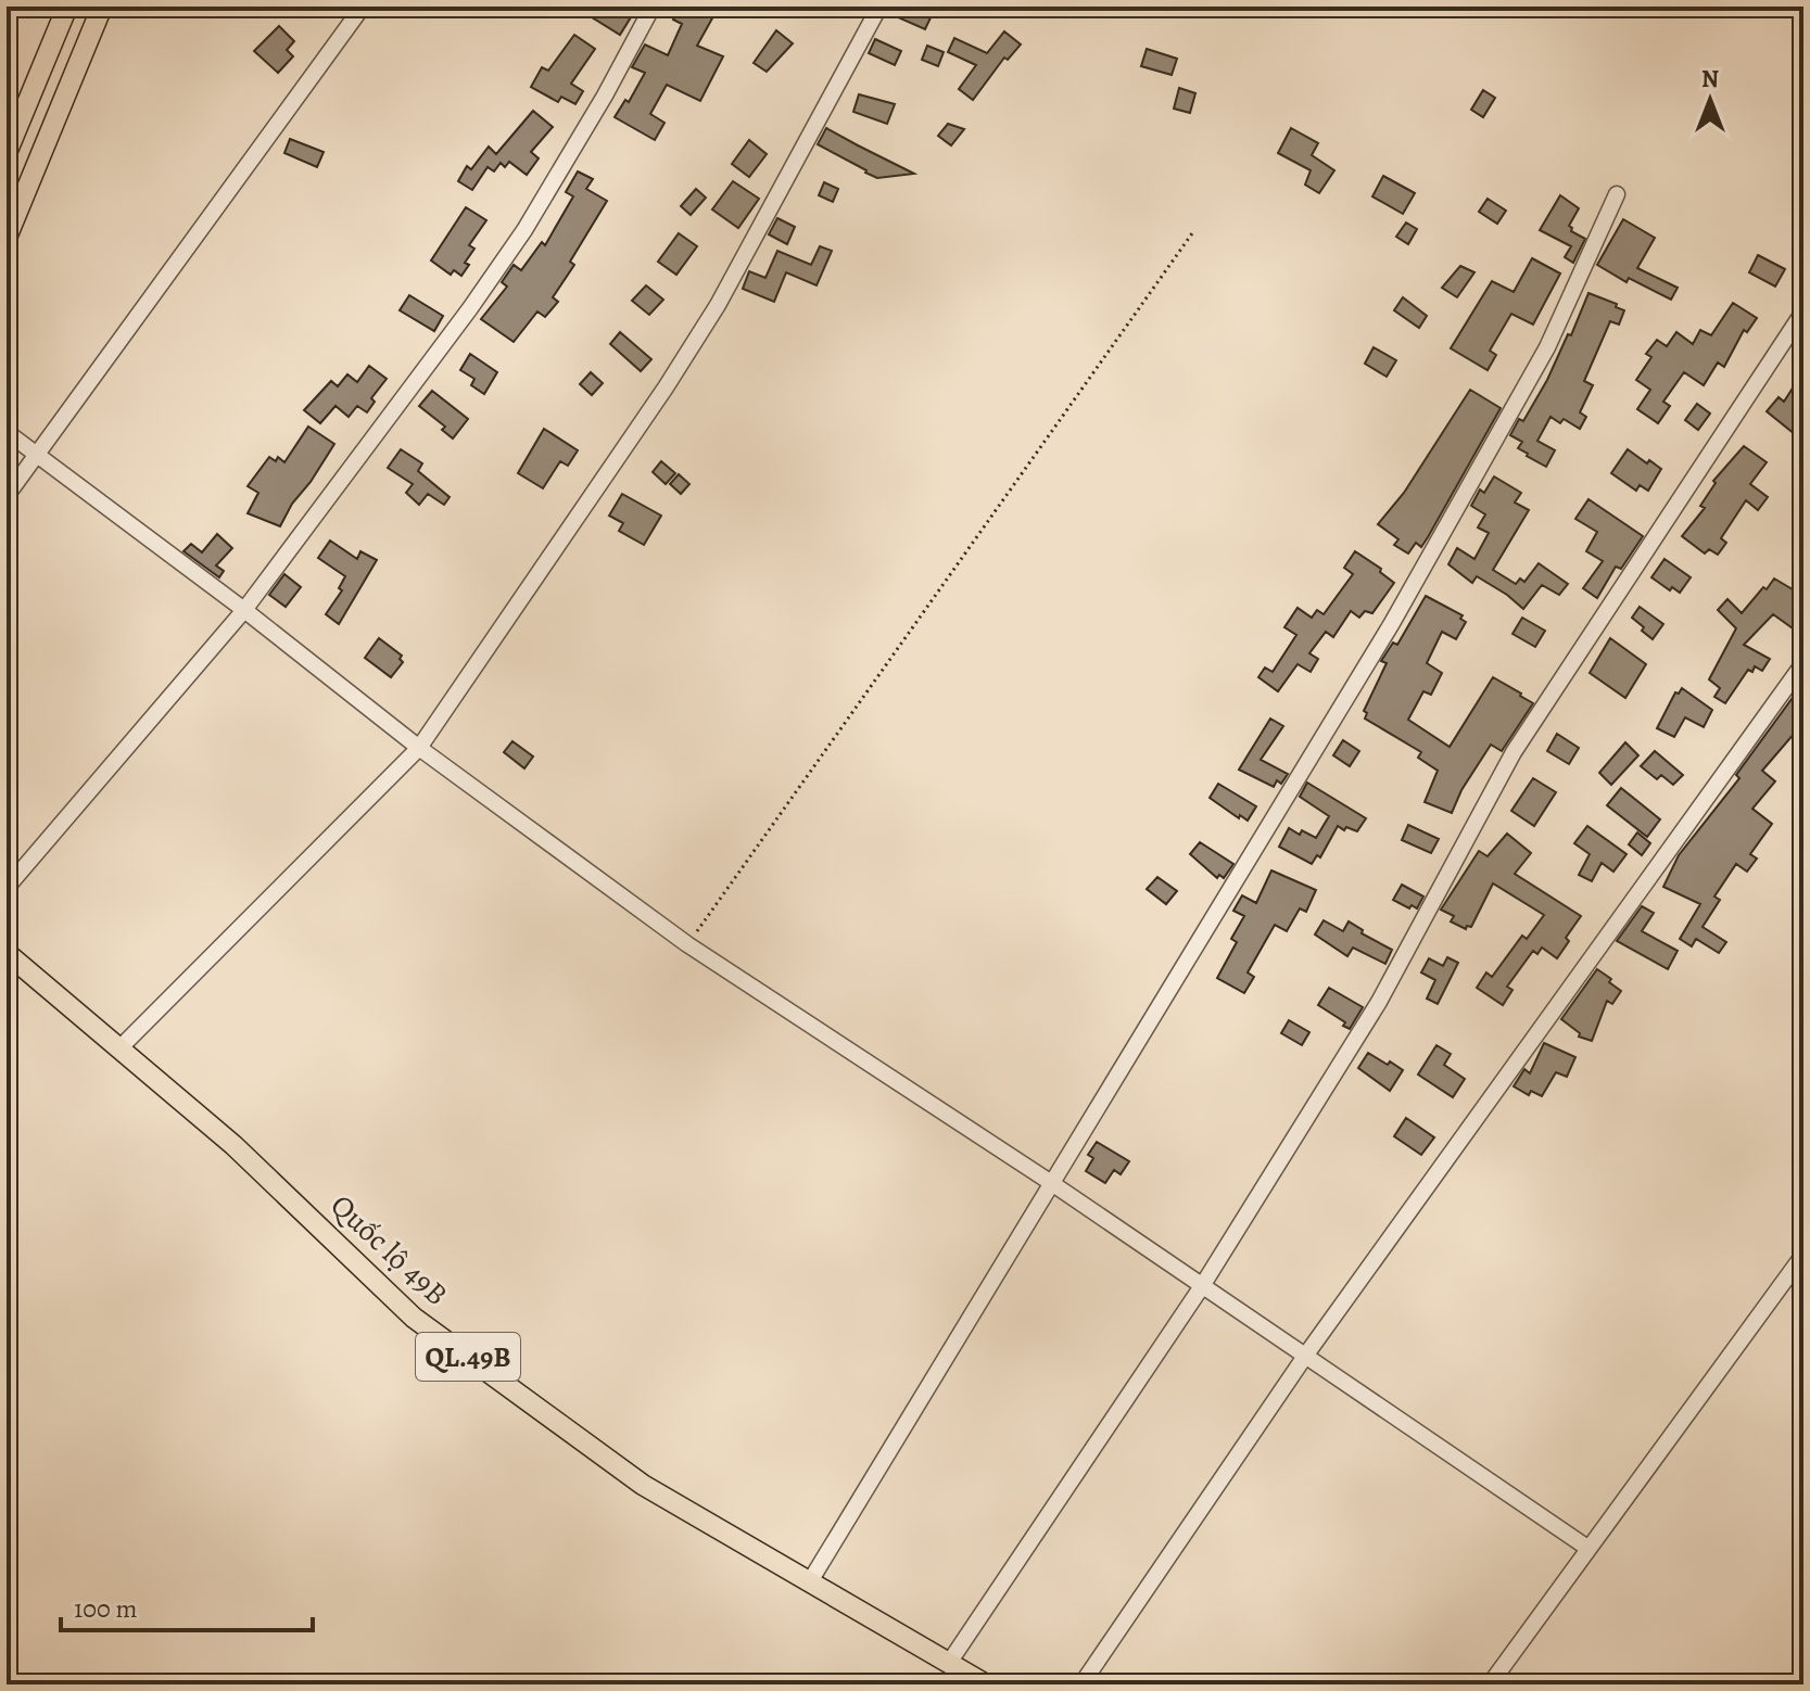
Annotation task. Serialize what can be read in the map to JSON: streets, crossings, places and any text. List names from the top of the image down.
{
  "streets": {
    "main road": ["Quốc lộ 49B", "QL.49B"]
  },
  "scale_bar": "100 m",
  "north": "top"
}
